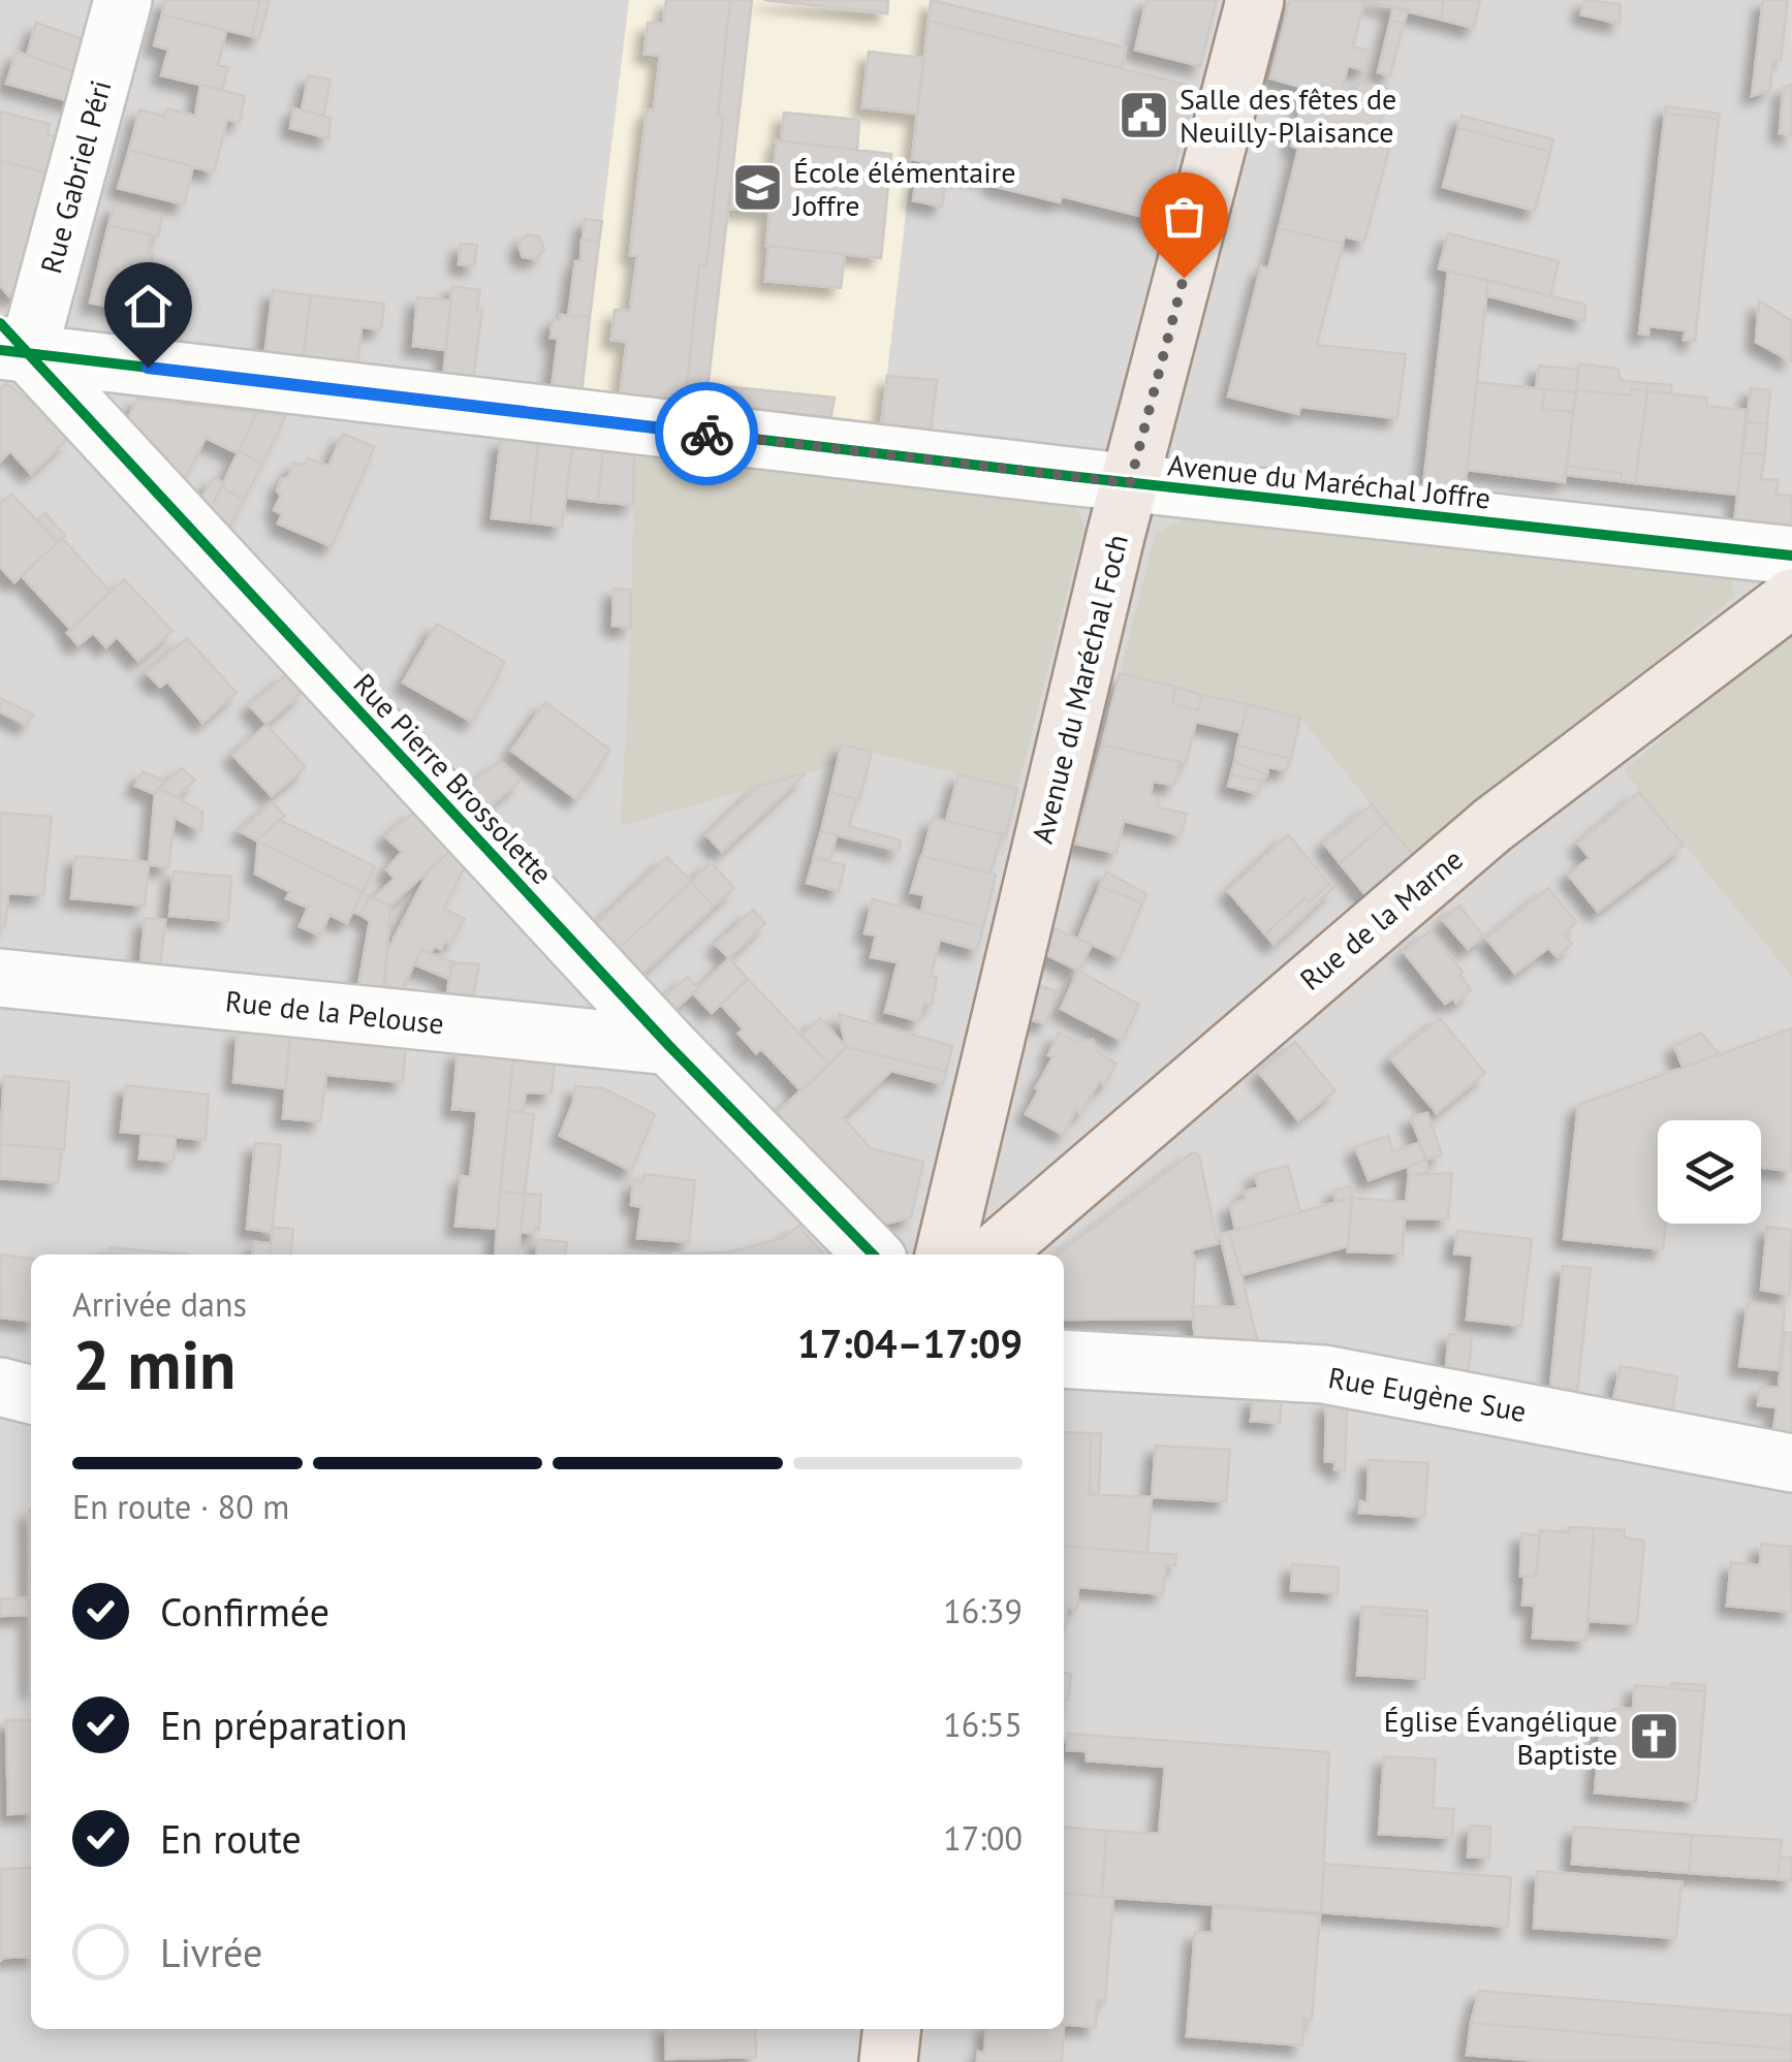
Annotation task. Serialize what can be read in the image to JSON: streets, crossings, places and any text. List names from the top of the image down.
{
  "streets": {
    "main road": ["Avenue du Maréchal Foch", "Rue de la Marne"],
    "street": [
      "Rue Gabriel Péri",
      "Avenue du Maréchal Joffre",
      "Rue Pierre Brossolette",
      "Rue de la Pelouse",
      "Rue Eugène Sue"
    ]
  },
  "crossings": [
    ["Rue Gabriel Péri", "Avenue du Maréchal Joffre"],
    ["Rue Gabriel Péri", "Rue Pierre Brossolette"],
    ["Avenue du Maréchal Joffre", "Avenue du Maréchal Foch"],
    ["Avenue du Maréchal Joffre", "Rue Pierre Brossolette"],
    ["Rue Pierre Brossolette", "Rue de la Pelouse"]
  ],
  "places": {
    "public building": ["Salle des fêtes de Neuilly-Plaisance"],
    "school or university": ["École élémentaire Joffre"],
    "church": ["Église Évangélique Baptiste"]
  },
  "page": {
    "heading": ["2 min", "Arrivée dans", "17:04–17:09"],
    "bar": "En route · 80 m",
    "list": [
      ["Confirmée", "16:39"],
      ["En préparation", "16:55"],
      ["En route", "17:00"],
      "Livrée"
    ]
  }
}
